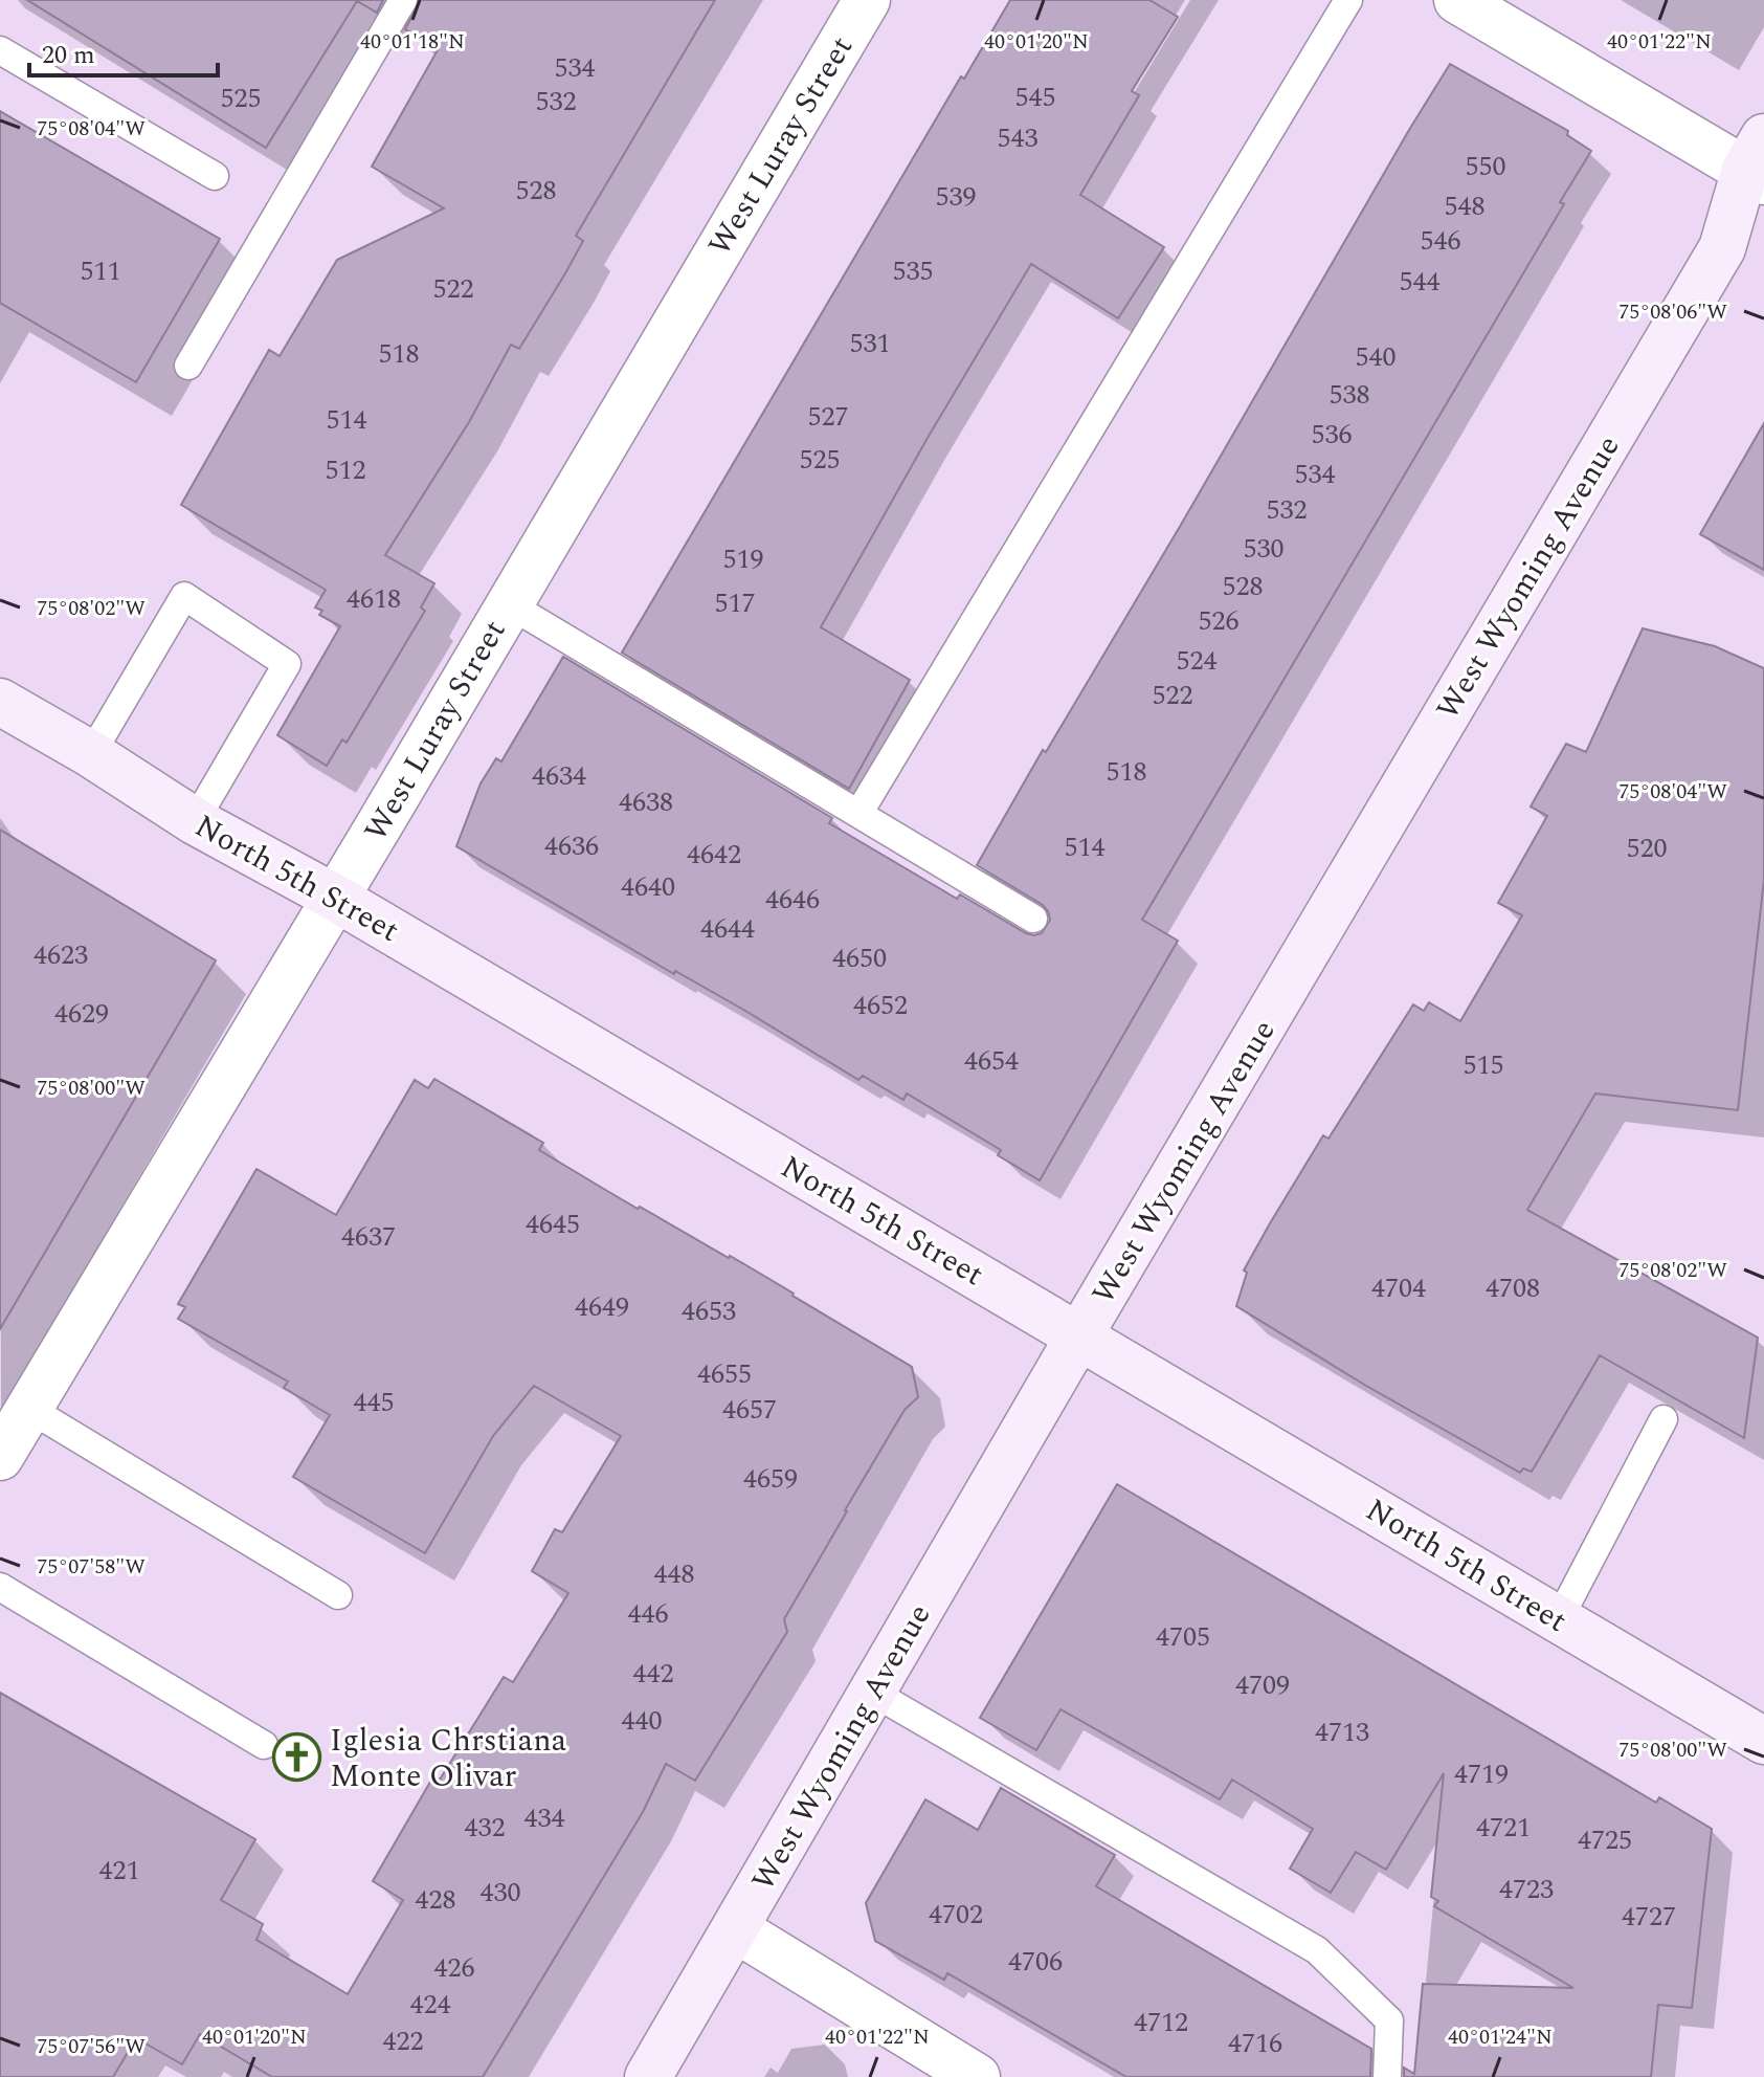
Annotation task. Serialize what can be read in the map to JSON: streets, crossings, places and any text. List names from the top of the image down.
{
  "streets": {
    "street": ["West Luray Street", "West Wyoming Avenue", "North 5th Street"]
  },
  "crossings": [
    ["West Luray Street", "North 5th Street"],
    ["West Wyoming Avenue", "North 5th Street"]
  ],
  "places": {
    "church": ["Iglesia Chrstiana Monte Olivar"]
  },
  "house_numbers": [
    "534",
    "545",
    "525",
    "532",
    "543",
    "550",
    "528",
    "539",
    "548",
    "546",
    "511",
    "535",
    "544",
    "522",
    "531",
    "518",
    "540",
    "538",
    "527",
    "514",
    "536",
    "525",
    "512",
    "534",
    "532",
    "530",
    "519",
    "528",
    "4618",
    "517",
    "526",
    "524",
    "522",
    "518",
    "4634",
    "4638",
    "4636",
    "514",
    "520",
    "4642",
    "4640",
    "4646",
    "4644",
    "4623",
    "4650",
    "4652",
    "4629",
    "4654",
    "515",
    "4645",
    "4637",
    "4704",
    "4708",
    "4649",
    "4653",
    "4655",
    "445",
    "4657",
    "4659",
    "448",
    "446",
    "4705",
    "442",
    "4709",
    "440",
    "4713",
    "4719",
    "434",
    "432",
    "4721",
    "4725",
    "421",
    "4723",
    "430",
    "428",
    "4702",
    "4727",
    "4706",
    "426",
    "424",
    "4712",
    "422",
    "4716"
  ],
  "scale_bar": "20 m",
  "coordinates": [
    "40°01'18\"N",
    "40°01'20\"N",
    "40°01'22\"N",
    "75°08'04\"W",
    "75°08'06\"W",
    "75°08'02\"W",
    "75°08'00\"W",
    "75°07'58\"W",
    "40°01'24\"N",
    "75°07'56\"W"
  ]
}
